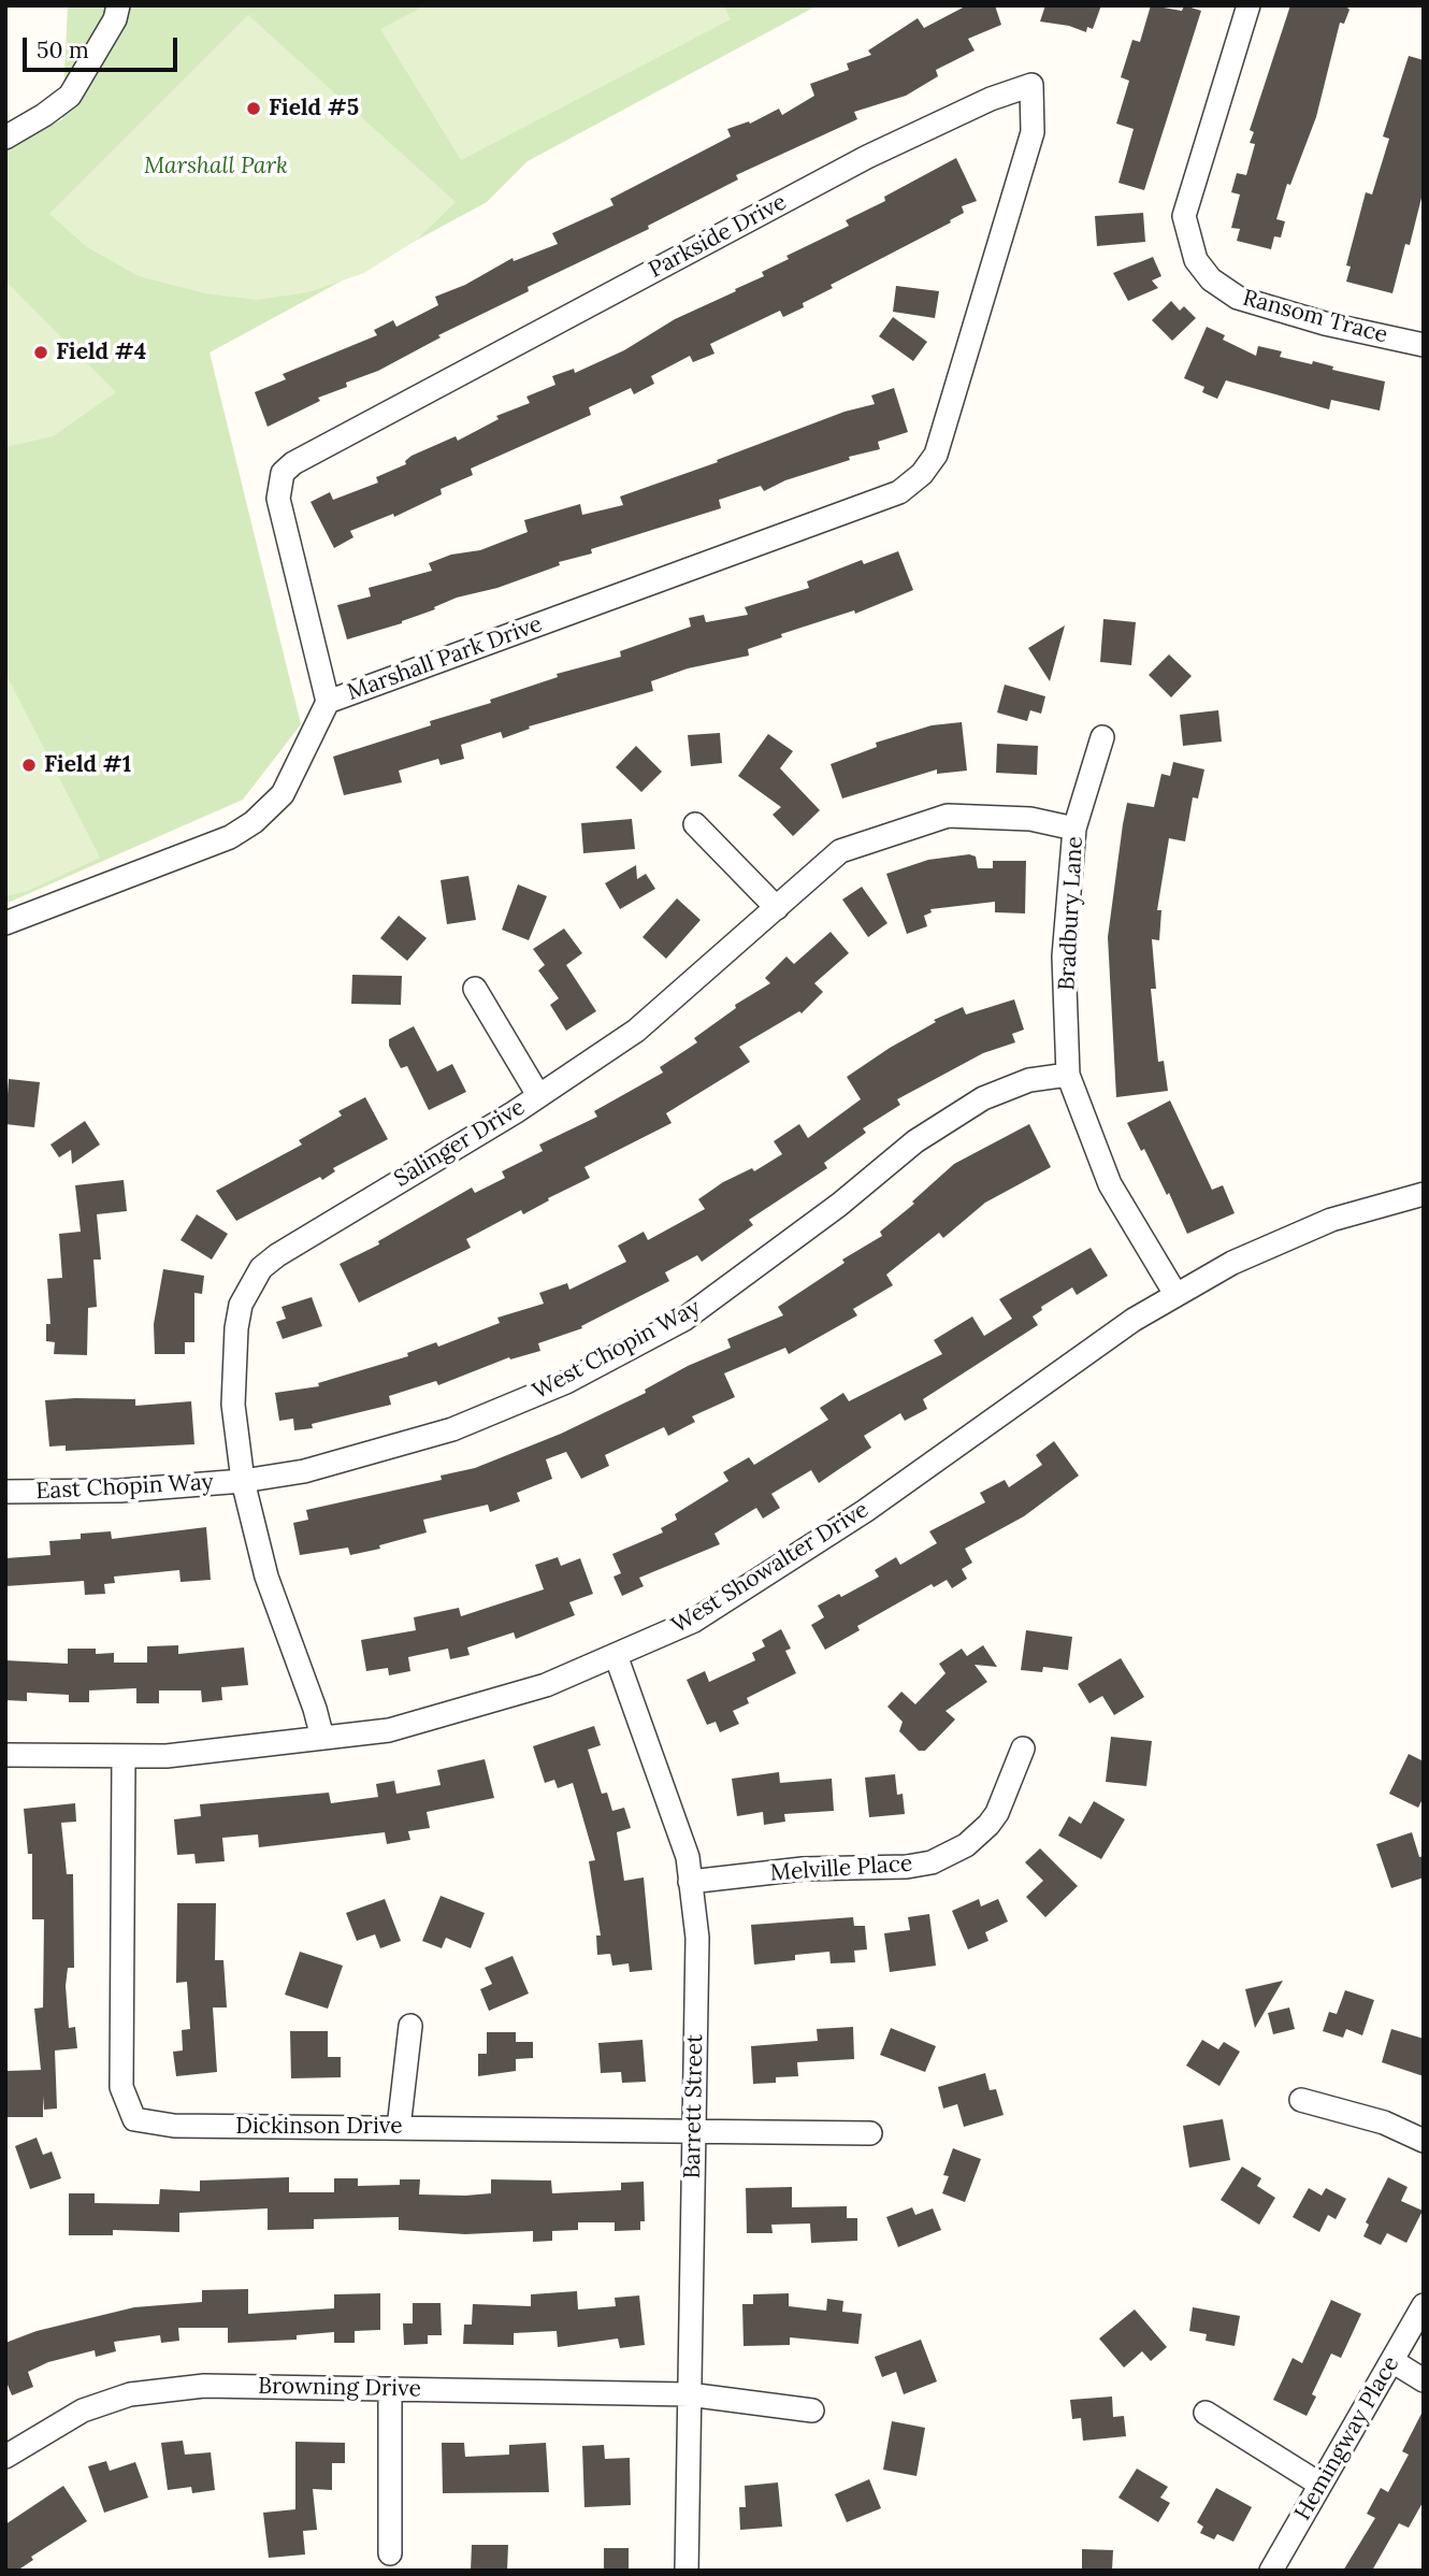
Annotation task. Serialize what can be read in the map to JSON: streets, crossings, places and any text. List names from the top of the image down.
{
  "streets": {
    "street": [
      "Parkside Drive",
      "Ransom Trace",
      "Marshall Park Drive",
      "Bradbury Lane",
      "Salinger Drive",
      "West Chopin Way",
      "East Chopin Way",
      "West Showalter Drive",
      "Melville Place",
      "Barrett Street",
      "Dickinson Drive",
      "Browning Drive",
      "Hemingway Place"
    ]
  },
  "crossings": [
    ["Parkside Drive", "Marshall Park Drive"],
    ["Bradbury Lane", "Salinger Drive"],
    ["Bradbury Lane", "West Chopin Way"],
    ["Bradbury Lane", "West Showalter Drive"],
    ["Salinger Drive", "West Chopin Way"],
    ["Salinger Drive", "East Chopin Way"],
    ["Salinger Drive", "West Showalter Drive"],
    ["West Chopin Way", "East Chopin Way"],
    ["West Showalter Drive", "Barrett Street"],
    ["West Showalter Drive", "Dickinson Drive"],
    ["Melville Place", "Barrett Street"],
    ["Barrett Street", "Dickinson Drive"],
    ["Barrett Street", "Browning Drive"]
  ],
  "parks": ["Marshall Park"],
  "places": ["Field #5", "Field #4", "Field #1"],
  "scale_bar": "50 m"
}
